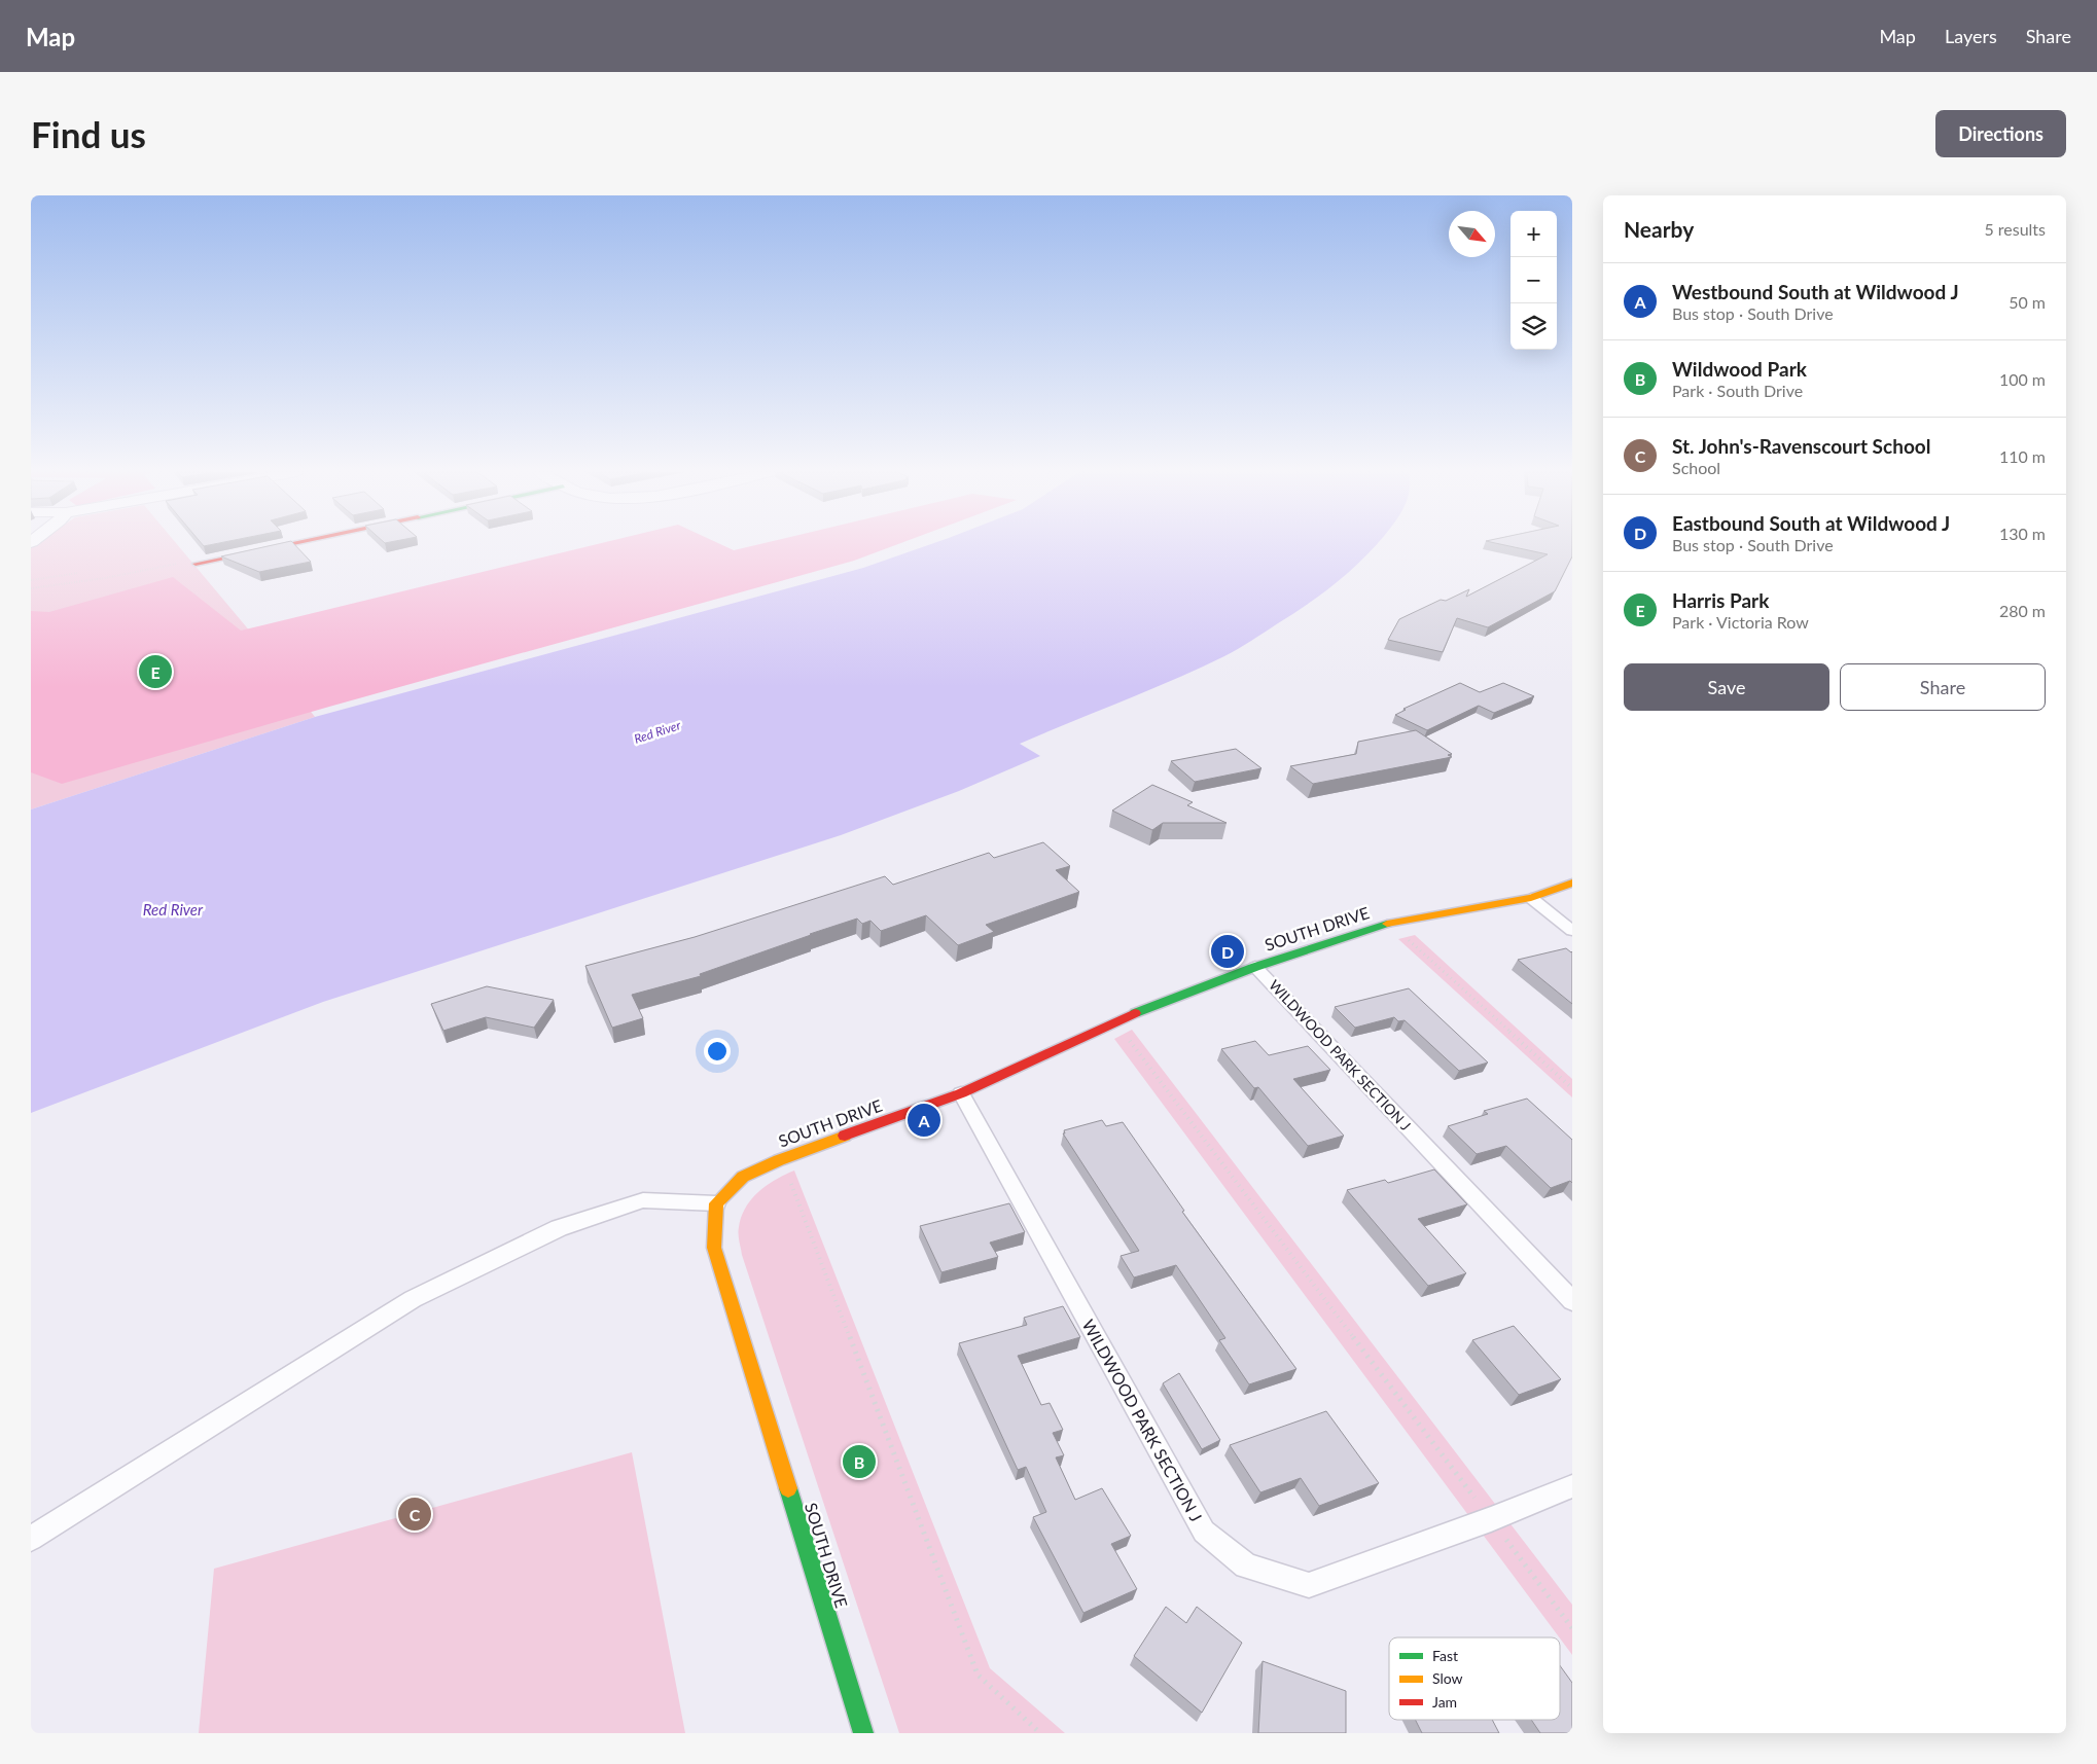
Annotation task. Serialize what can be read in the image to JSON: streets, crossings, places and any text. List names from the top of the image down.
{
  "streets": {
    "street": ["SOUTH DRIVE"],
    "lane": ["WILDWOOD PARK SECTION J"]
  },
  "crossings": [
    ["SOUTH DRIVE", "WILDWOOD PARK SECTION J"]
  ],
  "water": ["Red River"],
  "legend": ["Fast", "Slow", "Jam"],
  "north": "bottom right",
  "page": {
    "header": "Map",
    "nav": ["Map", "Layers", "Share"],
    "buttons": [
      "Directions",
      ["Save", "Share"]
    ],
    "title": "Find us",
    "heading": ["Nearby", "5 results"],
    "map_buttons": ["+", "−"],
    "list": [
      {
        "mark": "A",
        "name": "Westbound South at Wildwood J",
        "note": "Bus stop · South Drive",
        "value": "50 m"
      },
      {
        "mark": "B",
        "name": "Wildwood Park",
        "note": "Park · South Drive",
        "value": "100 m"
      },
      {
        "mark": "C",
        "name": "St. John's-Ravenscourt School",
        "note": "School",
        "value": "110 m"
      },
      {
        "mark": "D",
        "name": "Eastbound South at Wildwood J",
        "note": "Bus stop · South Drive",
        "value": "130 m"
      },
      {
        "mark": "E",
        "name": "Harris Park",
        "note": "Park · Victoria Row",
        "value": "280 m"
      }
    ],
    "pins": [
      "E",
      "D",
      "A",
      "B",
      "C"
    ]
  }
}
